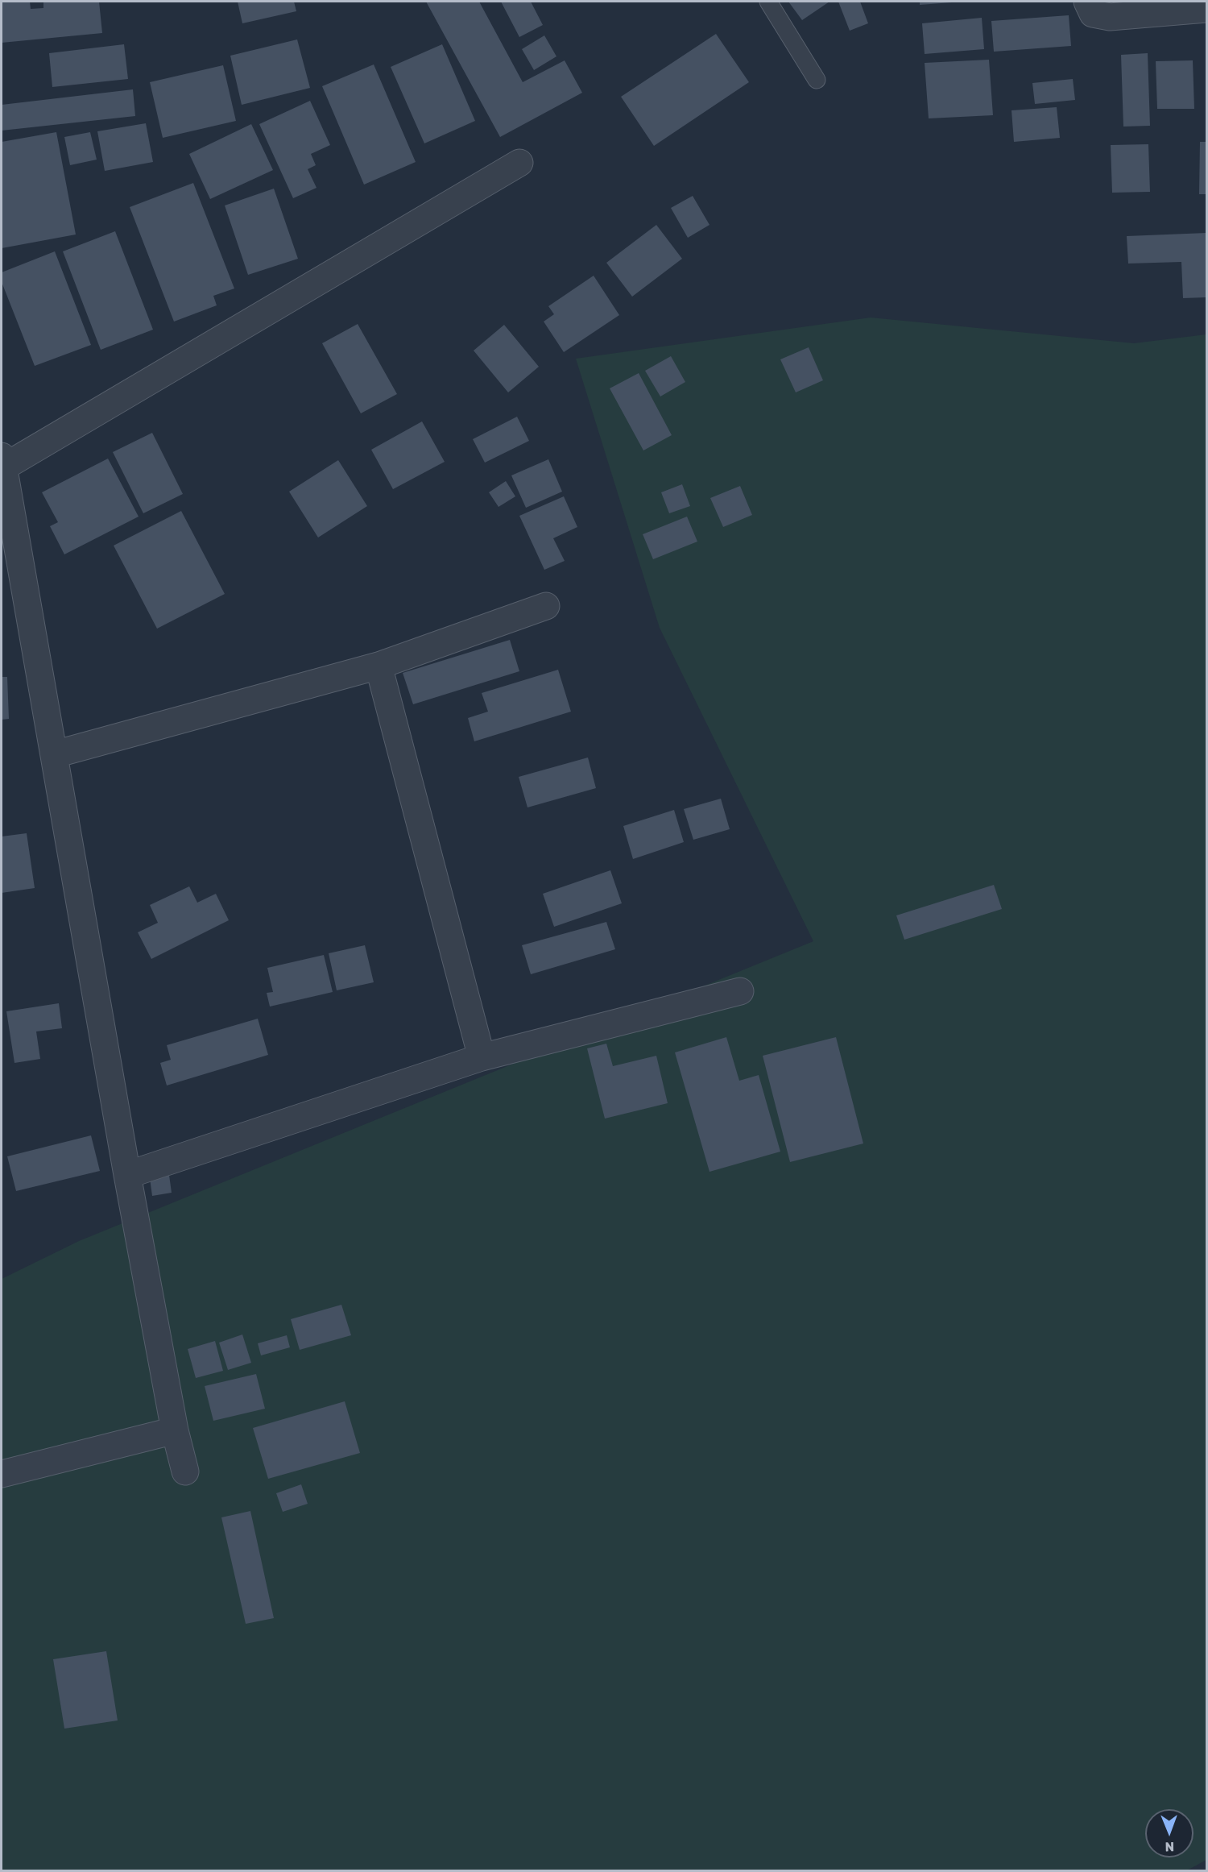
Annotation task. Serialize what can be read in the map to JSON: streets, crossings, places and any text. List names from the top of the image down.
{
  "north": "bottom"
}
